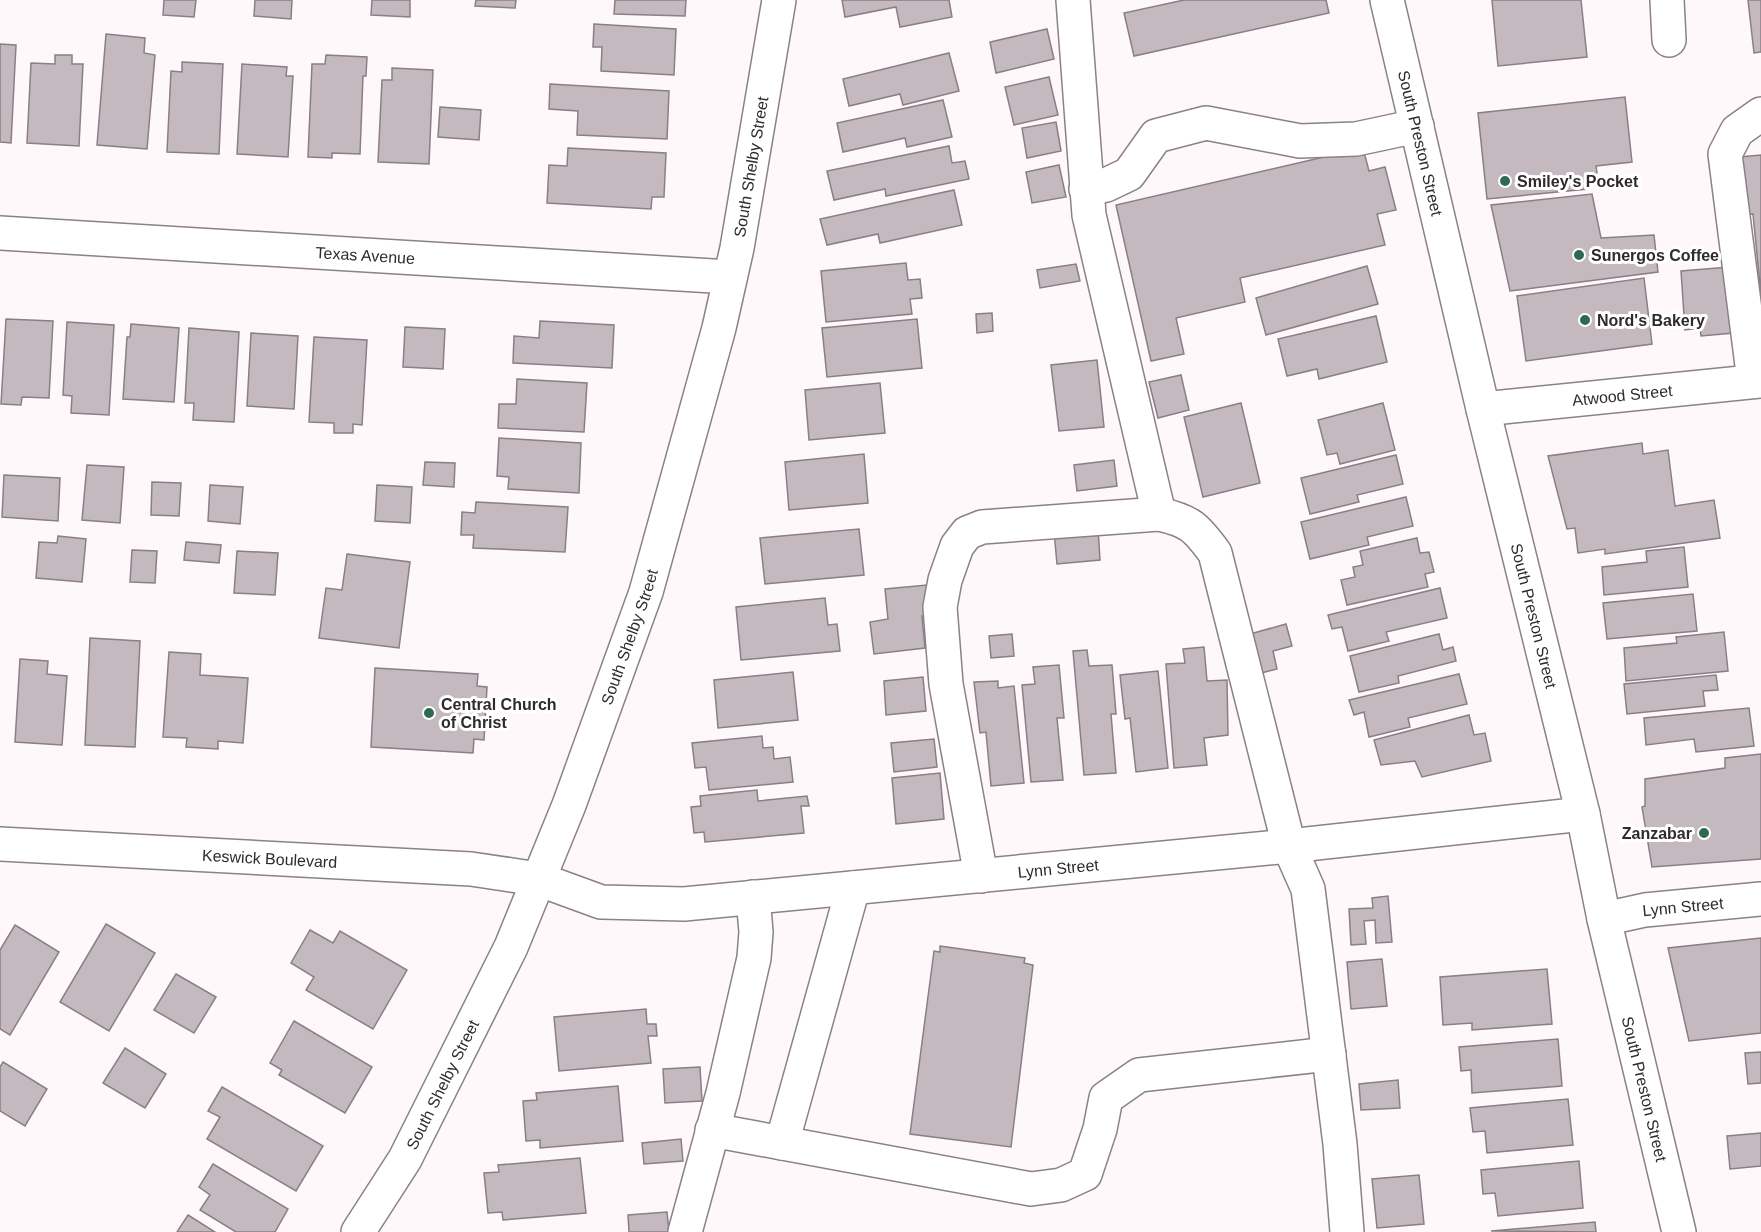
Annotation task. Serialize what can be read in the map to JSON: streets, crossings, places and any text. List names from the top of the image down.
{
  "streets": {
    "main road": [
      "South Preston Street",
      "South Shelby Street",
      "Texas Avenue",
      "Atwood Street",
      "Keswick Boulevard",
      "Lynn Street"
    ]
  },
  "crossings": [
    ["South Preston Street", "Atwood Street"],
    ["South Preston Street", "Lynn Street"],
    ["South Shelby Street", "Texas Avenue"],
    ["South Shelby Street", "Keswick Boulevard"],
    ["South Shelby Street", "Lynn Street"],
    ["Keswick Boulevard", "Lynn Street"]
  ],
  "places": [
    "Smiley's Pocket",
    "Sunergos Coffee",
    "Nord's Bakery",
    "Central Church of Christ",
    "Zanzabar"
  ]
}
